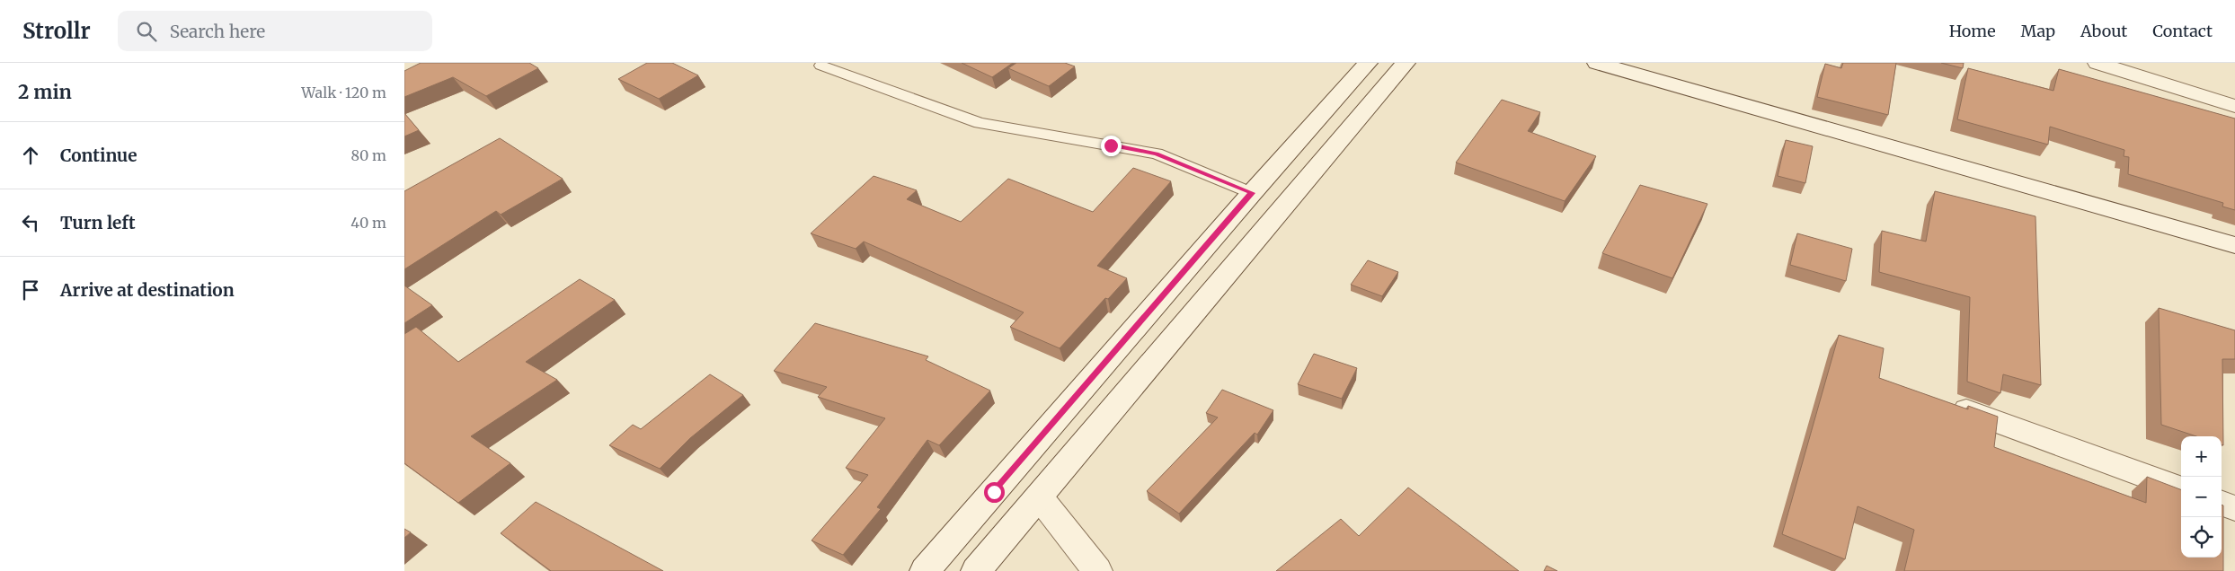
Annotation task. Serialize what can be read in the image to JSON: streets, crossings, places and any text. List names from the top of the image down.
{
  "page": {
    "header": "Strollr",
    "search": "Search here",
    "nav": [
      "Home",
      "Map",
      "About",
      "Contact"
    ],
    "heading": ["2 min", "Walk · 120 m"],
    "list": [
      ["Continue", "80 m"],
      ["Turn left", "40 m"],
      "Arrive at destination"
    ],
    "map_buttons": ["+", "−"]
  }
}
